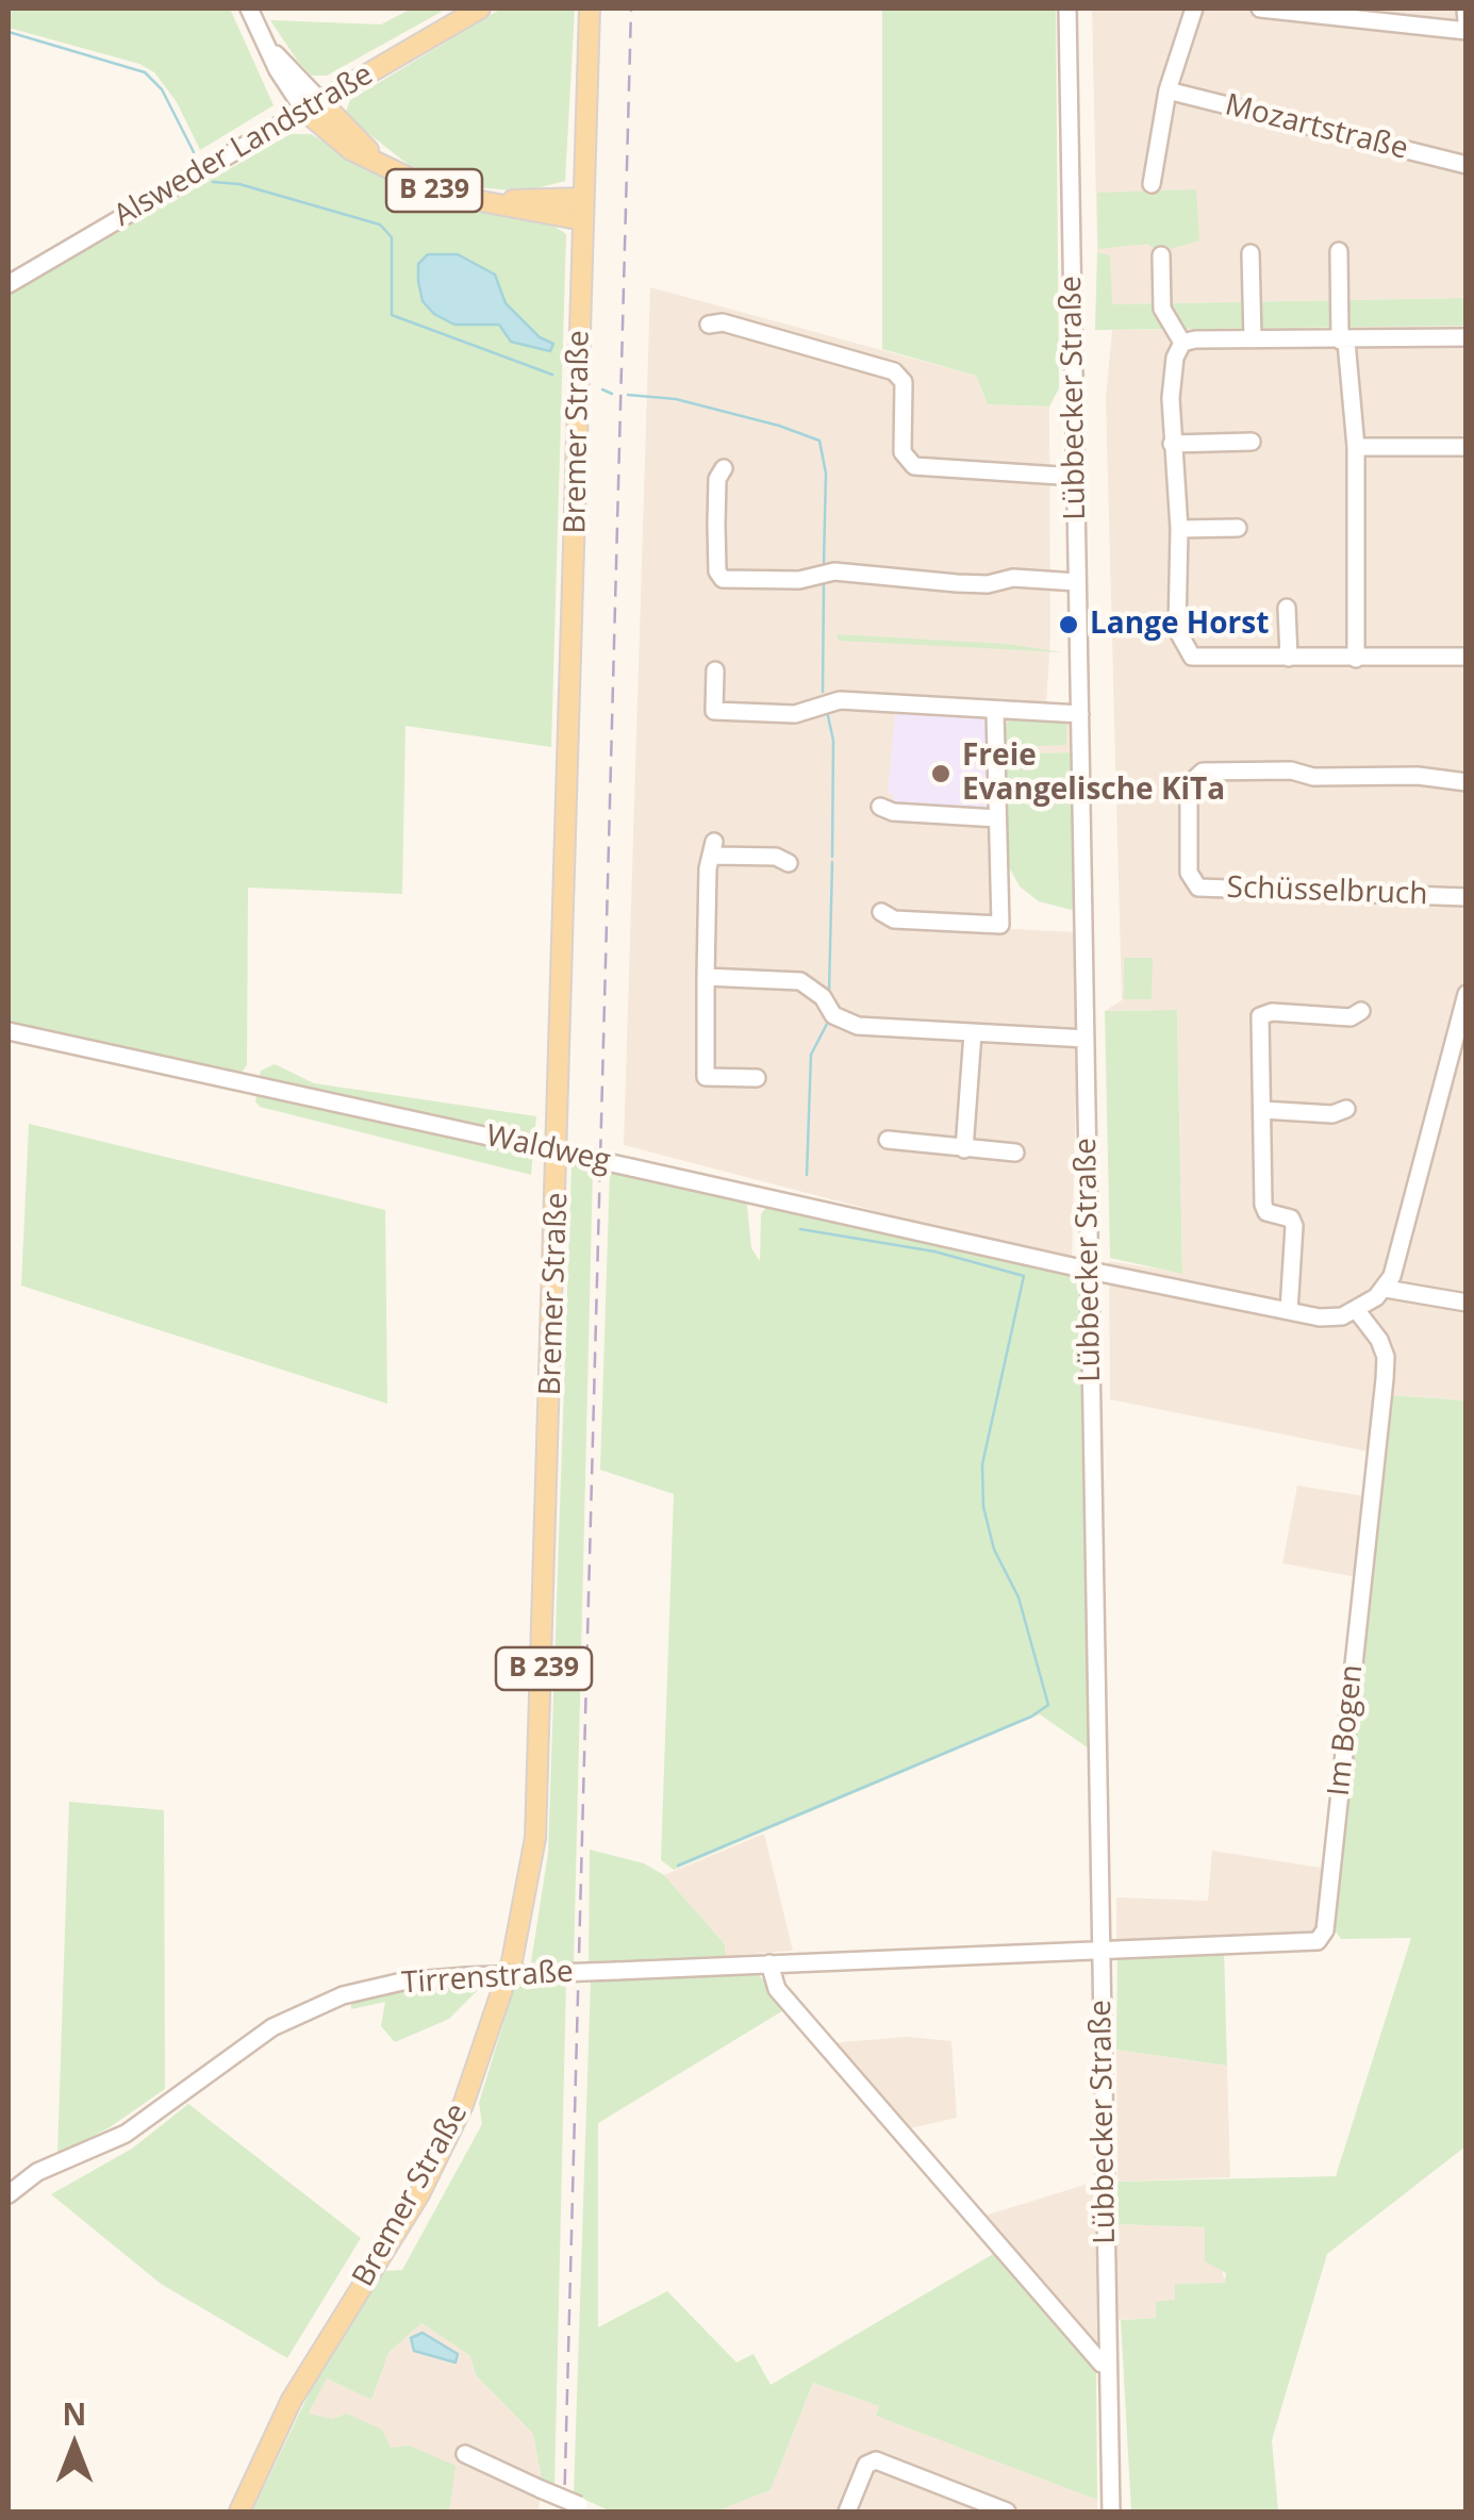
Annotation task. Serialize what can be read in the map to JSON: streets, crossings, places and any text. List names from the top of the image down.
{
  "streets": {
    "main road": ["Alsweder Landstraße", "B 239", "Bremer Straße"],
    "street": [
      "Mozartstraße",
      "Lübbecker Straße",
      "Schüsselbruch",
      "Waldweg",
      "Im Bogen",
      "Tirrenstraße"
    ]
  },
  "crossings": [
    ["Alsweder Landstraße", "B 239"],
    ["B 239", "Bremer Straße"],
    ["Lübbecker Straße", "Waldweg"],
    ["Lübbecker Straße", "Im Bogen"],
    ["Lübbecker Straße", "Tirrenstraße"],
    ["Waldweg", "Im Bogen"],
    ["Im Bogen", "Tirrenstraße"]
  ],
  "places": ["Lange Horst", "Freie Evangelische KiTa"],
  "north": "top"
}
